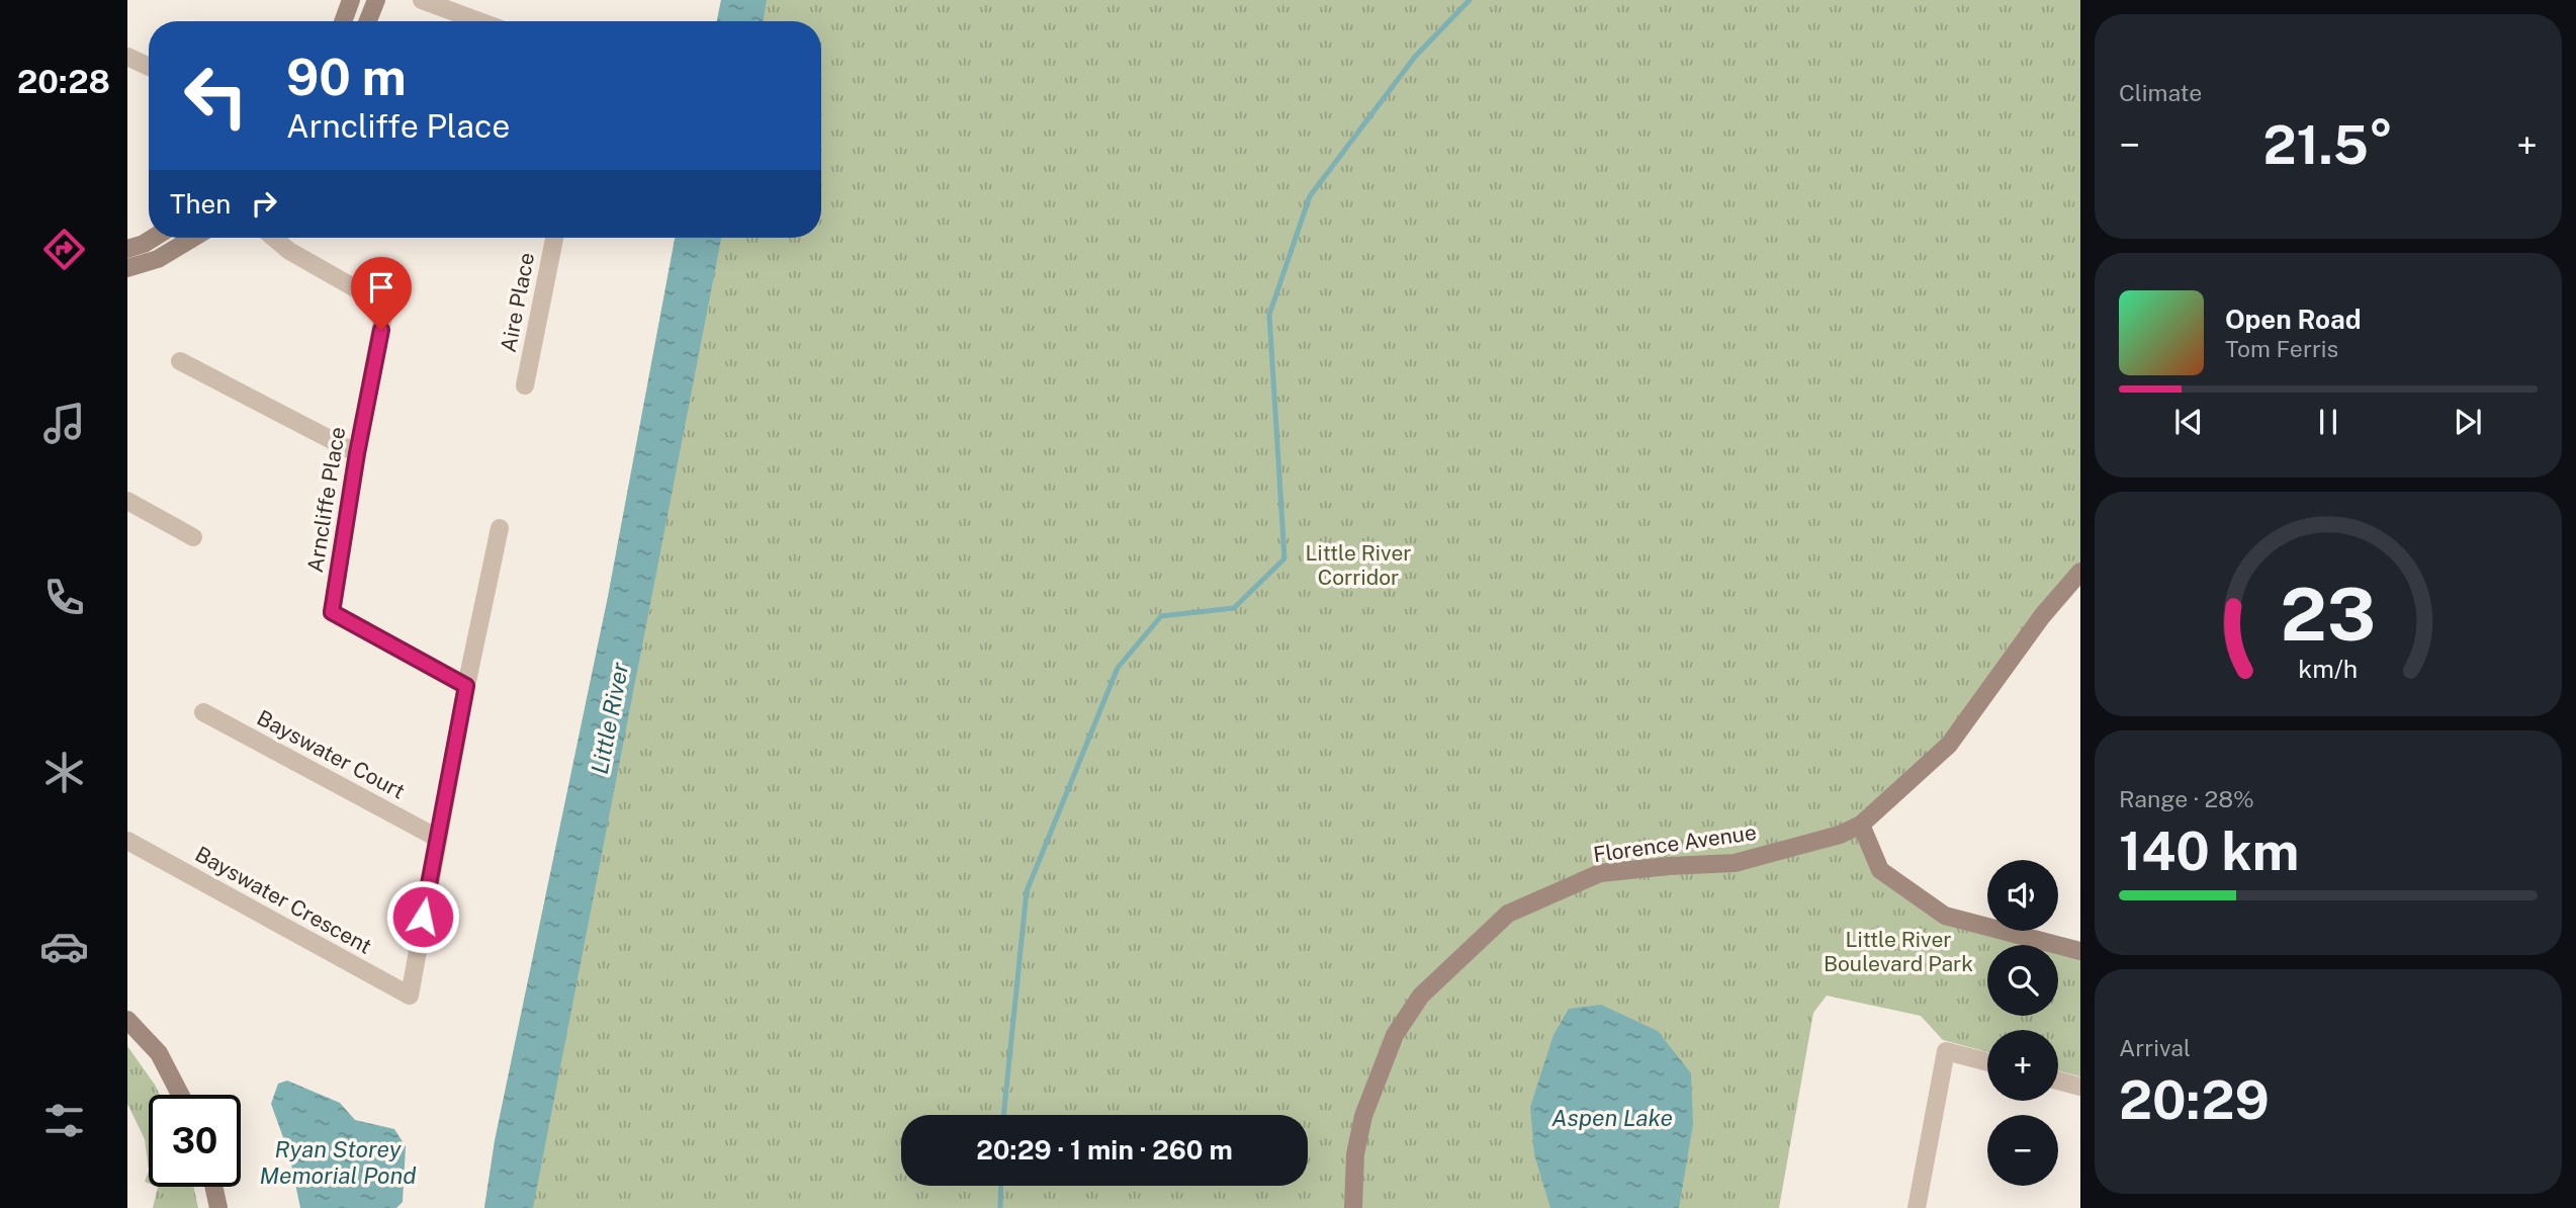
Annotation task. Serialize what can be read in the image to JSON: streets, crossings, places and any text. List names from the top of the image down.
{
  "streets": {
    "street": [
      "Aire Place",
      "Arncliffe Place",
      "Bayswater Court",
      "Florence Avenue",
      "Bayswater Crescent"
    ]
  },
  "crossings": [
    ["Arncliffe Place", "Bayswater Crescent"],
    ["Bayswater Court", "Bayswater Crescent"]
  ],
  "water": ["Little River", "Aspen Lake", "Ryan Storey Memorial Pond"],
  "parks": ["Little River Corridor", "Little River Boulevard Park"],
  "page": {
    "tabs": "20:28",
    "tile": [
      "Climate",
      ["Range · 28%", "140 km"],
      ["Arrival", "20:29"]
    ],
    "turn": ["90 m", "Arncliffe Place"],
    "heat": ["−", "21.5°", "+"],
    "then": "Then",
    "song": ["Open Road", "Tom Ferris"],
    "map_buttons": ["+", "−"],
    "limit": "30",
    "trip": "20:29 · 1 min · 260 m",
    "gauge": ["23", "km/h"]
  }
}
